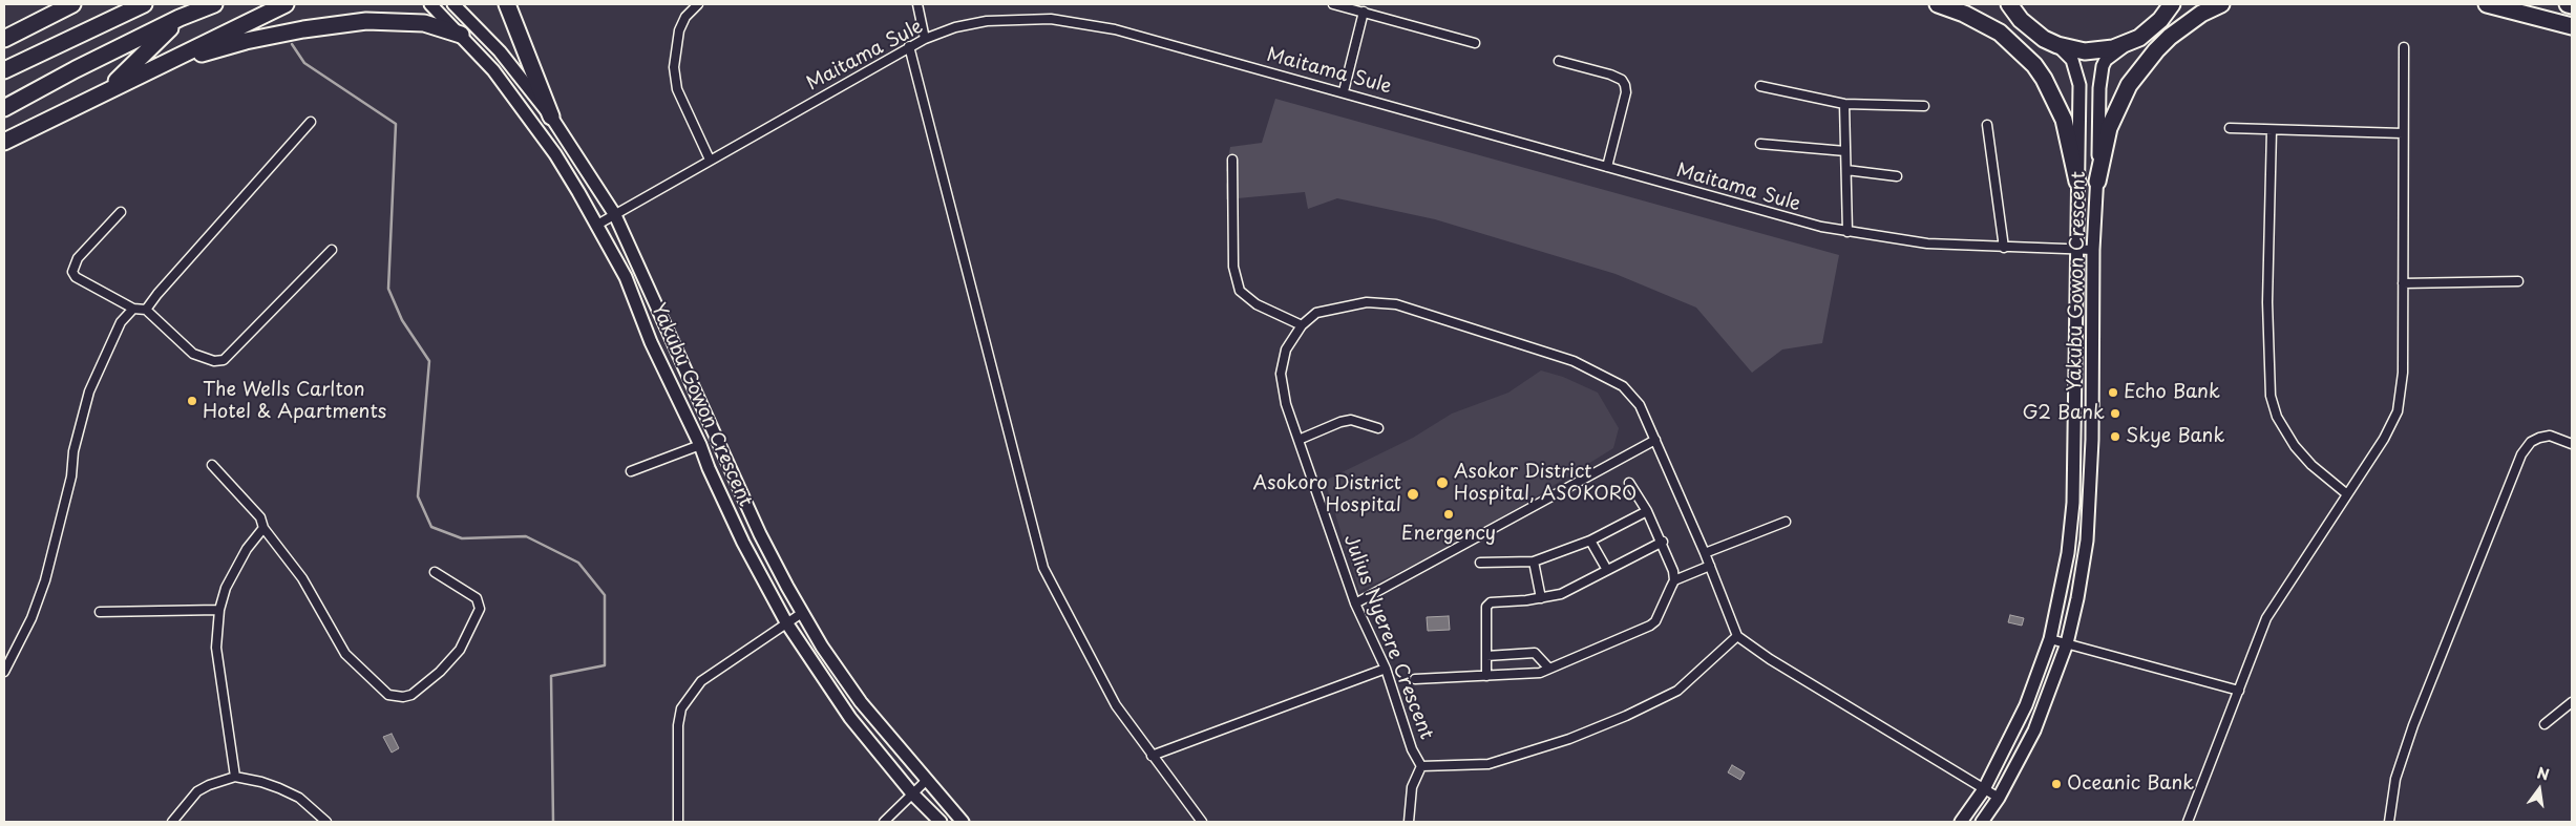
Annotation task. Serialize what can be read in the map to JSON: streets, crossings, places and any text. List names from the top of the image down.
{
  "streets": {
    "main road": ["Yakubu Gowon Crescent"],
    "street": ["Maitama Sule", "Julius Nyerere Crescent"]
  },
  "crossings": [
    ["Maitama Sule", "Yakubu Gowon Crescent"]
  ],
  "places": [
    "Echo Bank",
    "The Wells Carlton Hotel & Apartments",
    "G2 Bank",
    "Skye Bank",
    "Asokor District Hospital, ASOKORO",
    "Asokoro District Hospital",
    "Energency",
    "Oceanic Bank"
  ],
  "north": "top"
}
